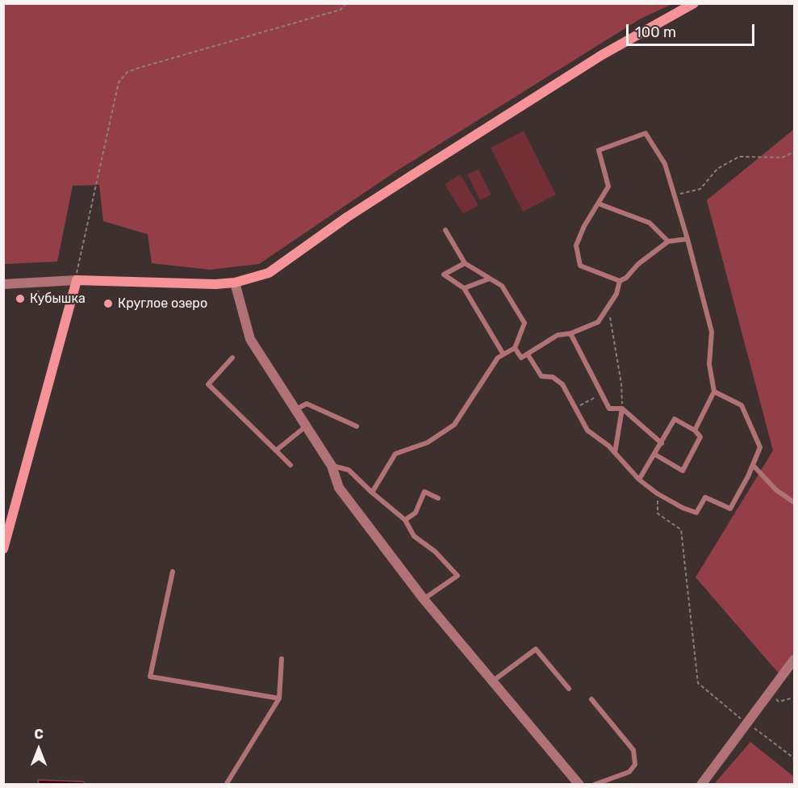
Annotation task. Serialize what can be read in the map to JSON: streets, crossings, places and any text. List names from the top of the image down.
{
  "places": ["Кубышка", "Круглое озеро"],
  "scale_bar": "100 m",
  "north": "top"
}
